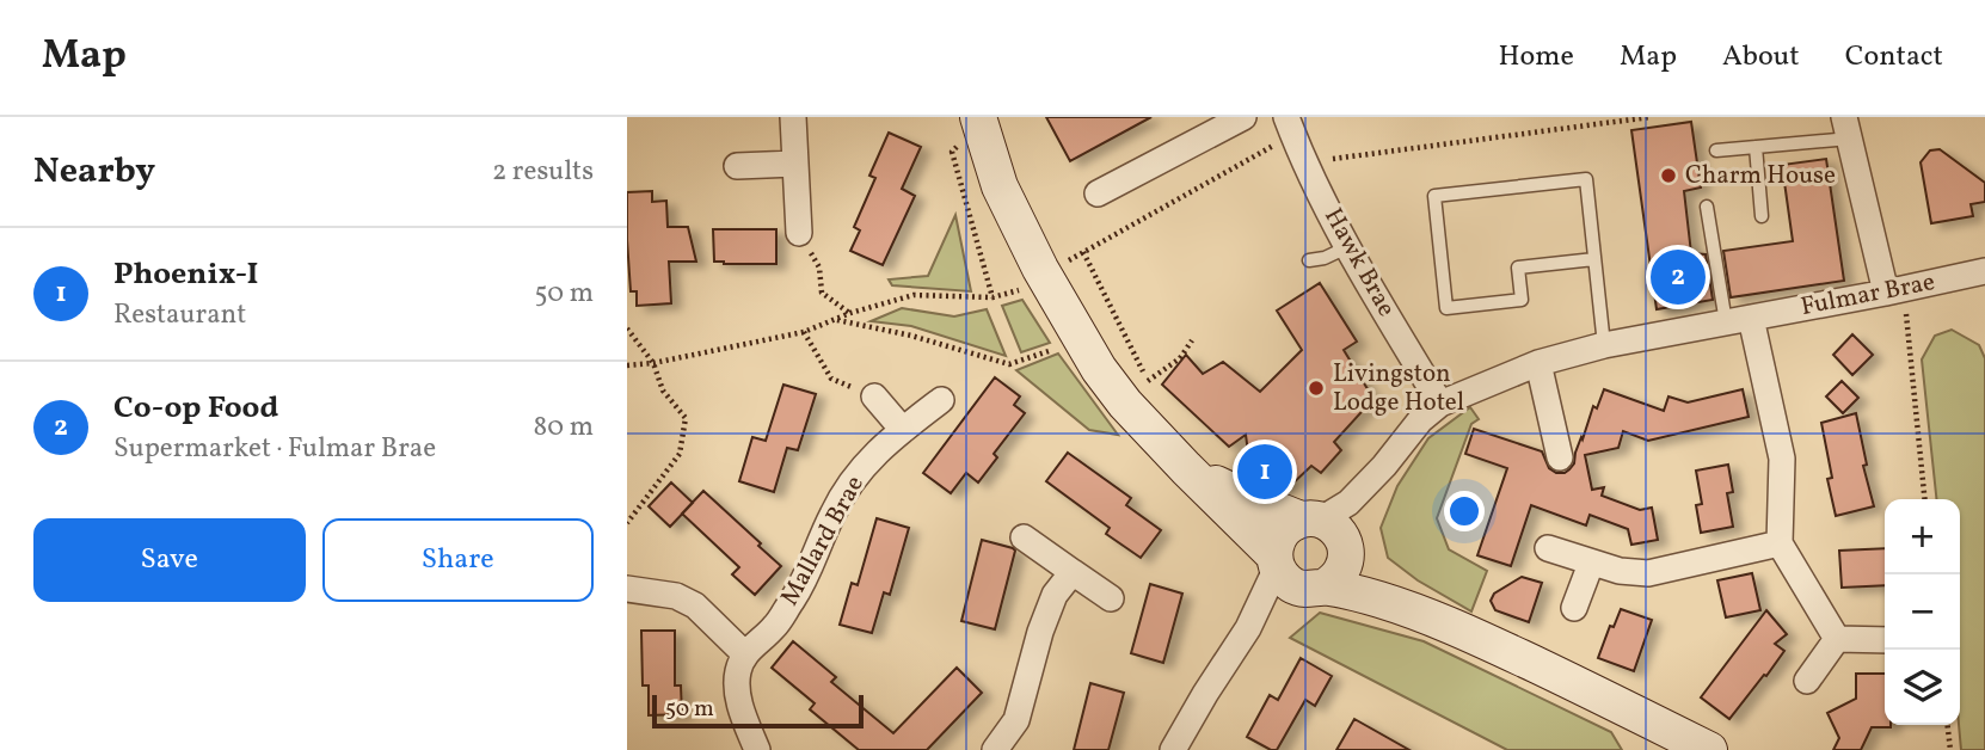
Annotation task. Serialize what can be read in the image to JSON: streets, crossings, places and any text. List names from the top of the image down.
{
  "streets": {
    "street": ["Hawk Brae", "Fulmar Brae", "Mallard Brae"]
  },
  "crossings": [
    ["Hawk Brae", "Fulmar Brae"]
  ],
  "places": ["Charm House", "Livingston Lodge Hotel"],
  "scale_bar": "50 m",
  "page": {
    "header": "Map",
    "nav": [
      "Home",
      "Map",
      "About",
      "Contact"
    ],
    "heading": ["Nearby", "2 results"],
    "list": [
      {
        "mark": "1",
        "name": "Phoenix-I",
        "note": "Restaurant",
        "value": "50 m"
      },
      {
        "mark": "2",
        "name": "Co-op Food",
        "note": "Supermarket · Fulmar Brae",
        "value": "80 m"
      }
    ],
    "pins": ["2", "1"],
    "buttons": ["Save", "Share"],
    "map_buttons": ["+", "−"],
    "scale": "50 m"
  }
}
